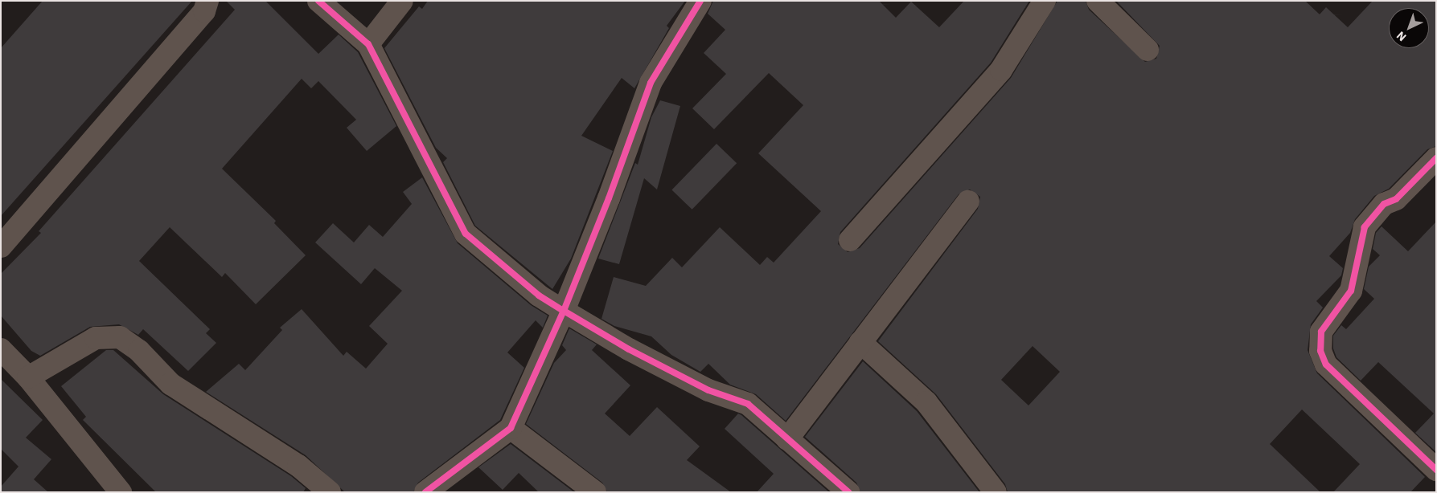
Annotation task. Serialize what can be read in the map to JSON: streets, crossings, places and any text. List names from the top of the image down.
{
  "north": "bottom left"
}
